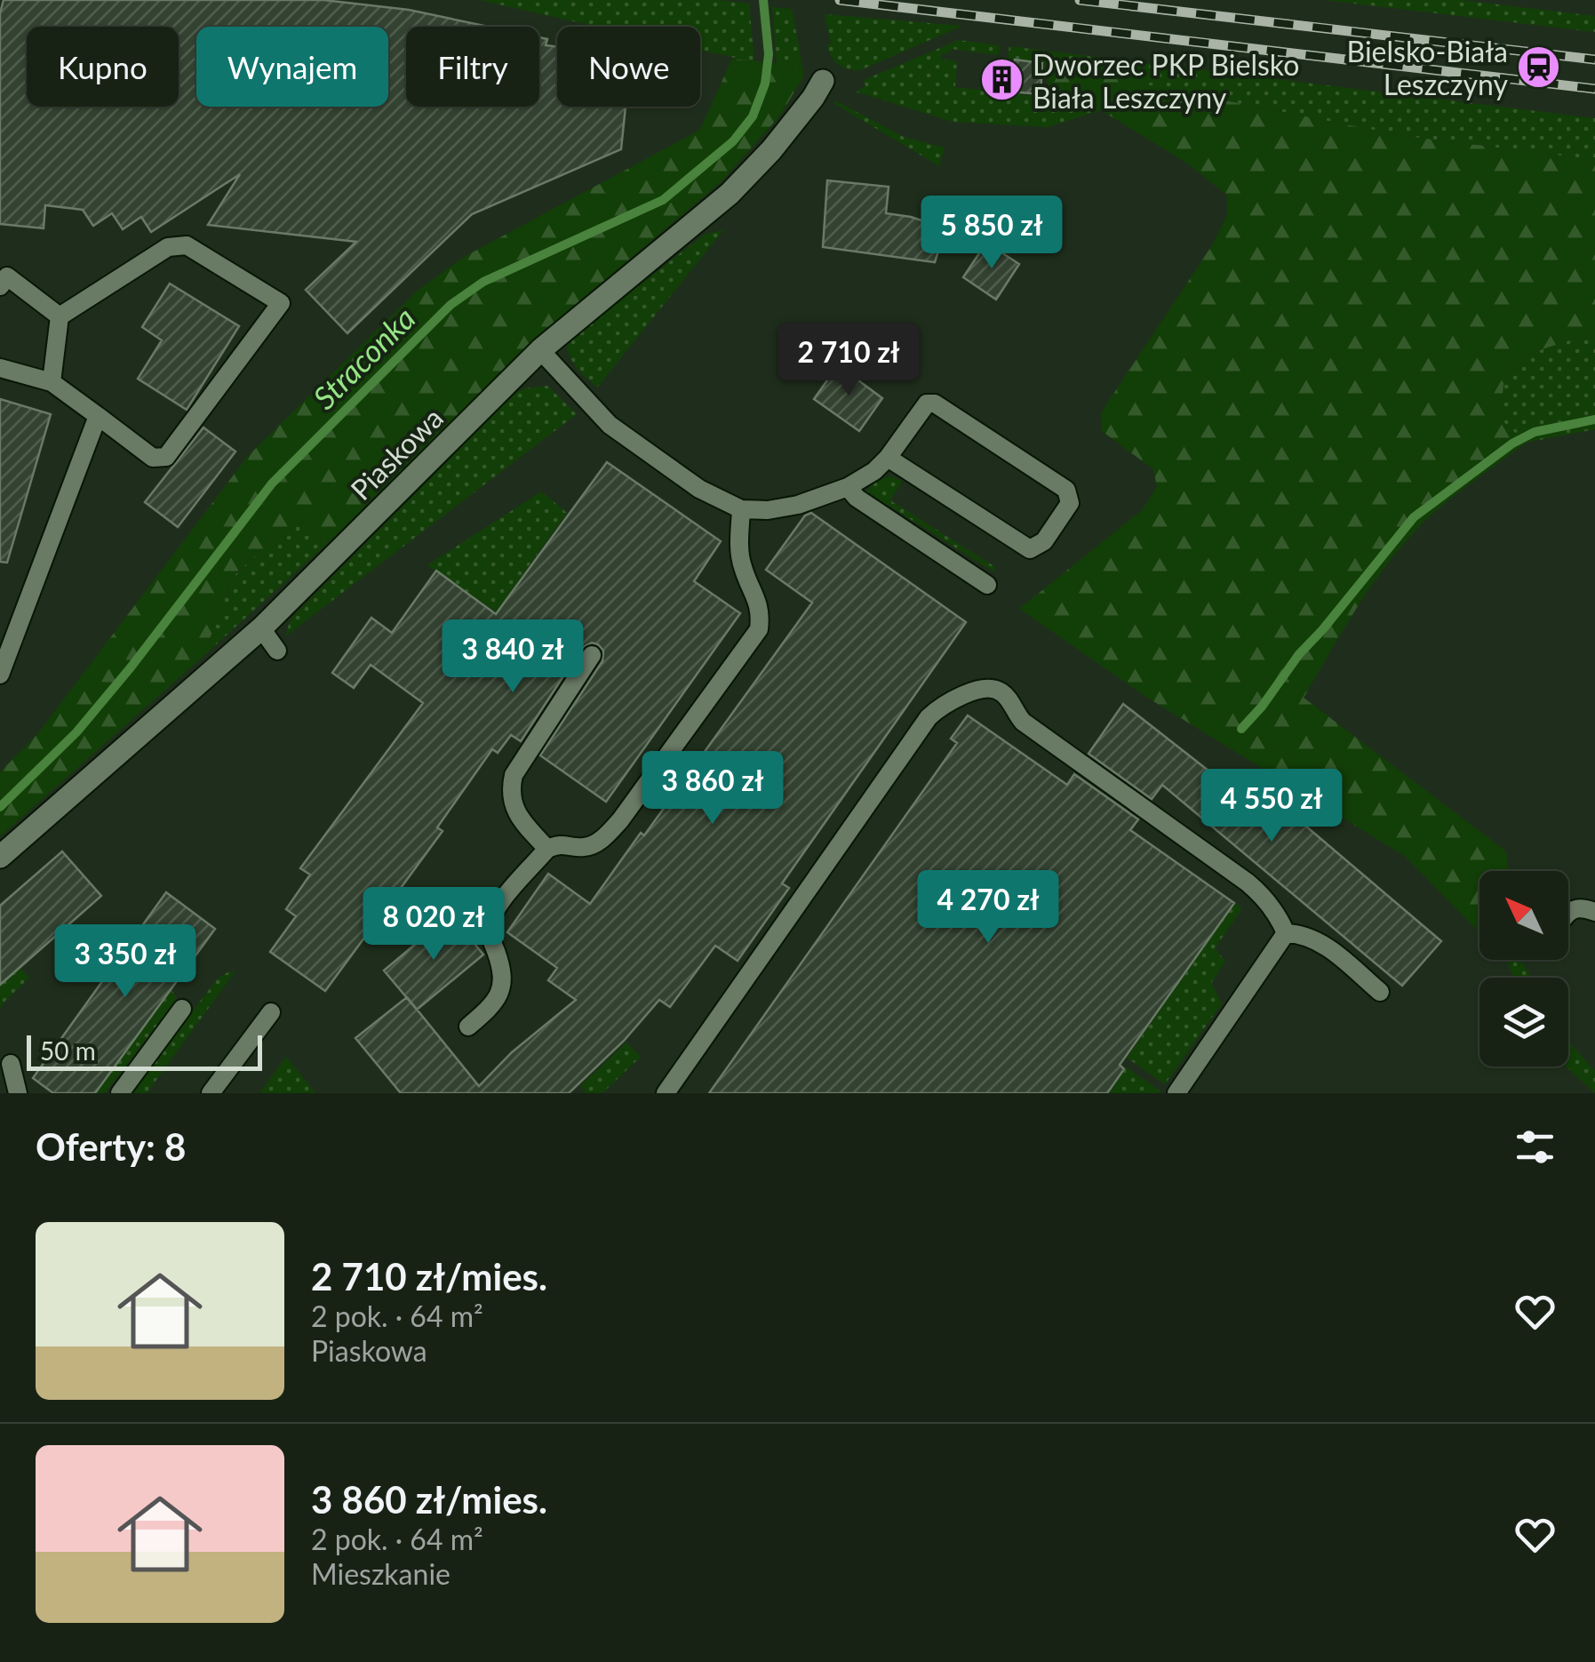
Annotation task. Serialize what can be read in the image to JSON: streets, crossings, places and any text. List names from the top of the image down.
{
  "streets": {
    "street": ["Piaskowa"]
  },
  "water": ["Straconka"],
  "places": {
    "station": ["Bielsko-Biała Leszczyny"],
    "building": ["Dworzec PKP Bielsko Biała Leszczyny"]
  },
  "scale_bar": "50 m",
  "north": "top left",
  "page": {
    "chip": [
      "Kupno",
      "Wynajem",
      "Filtry",
      "Nowe"
    ],
    "price": [
      "5 850 zł",
      "2 710 zł",
      "3 840 zł",
      "3 860 zł",
      "4 550 zł",
      "4 270 zł",
      "8 020 zł",
      "3 350 zł"
    ],
    "scale": "50 m",
    "heading": "Oferty: 8",
    "list": [
      {
        "name": "2 710 zł/mies.",
        "note": "2 pok. · 64 m² · Piaskowa"
      },
      {
        "name": "3 860 zł/mies.",
        "note": "2 pok. · 64 m² · Mieszkanie"
      }
    ]
  }
}
